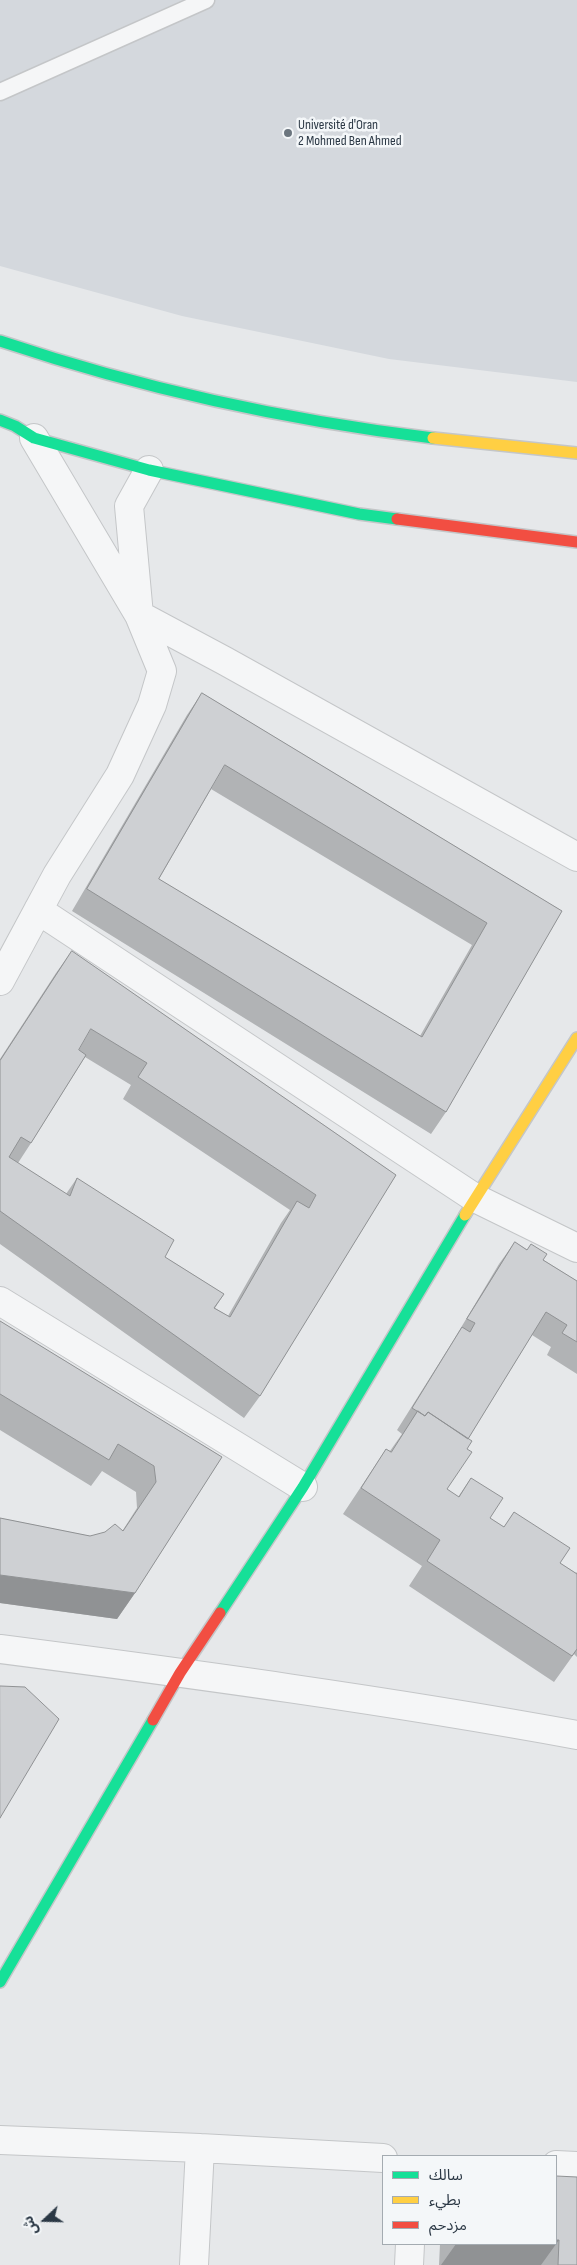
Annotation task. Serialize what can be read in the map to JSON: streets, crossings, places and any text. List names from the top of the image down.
{
  "places": ["Université d'Oran 2 Mohmed Ben Ahmed"],
  "legend": ["سالك", "بطيء", "مزدحم"],
  "north": "left"
}
